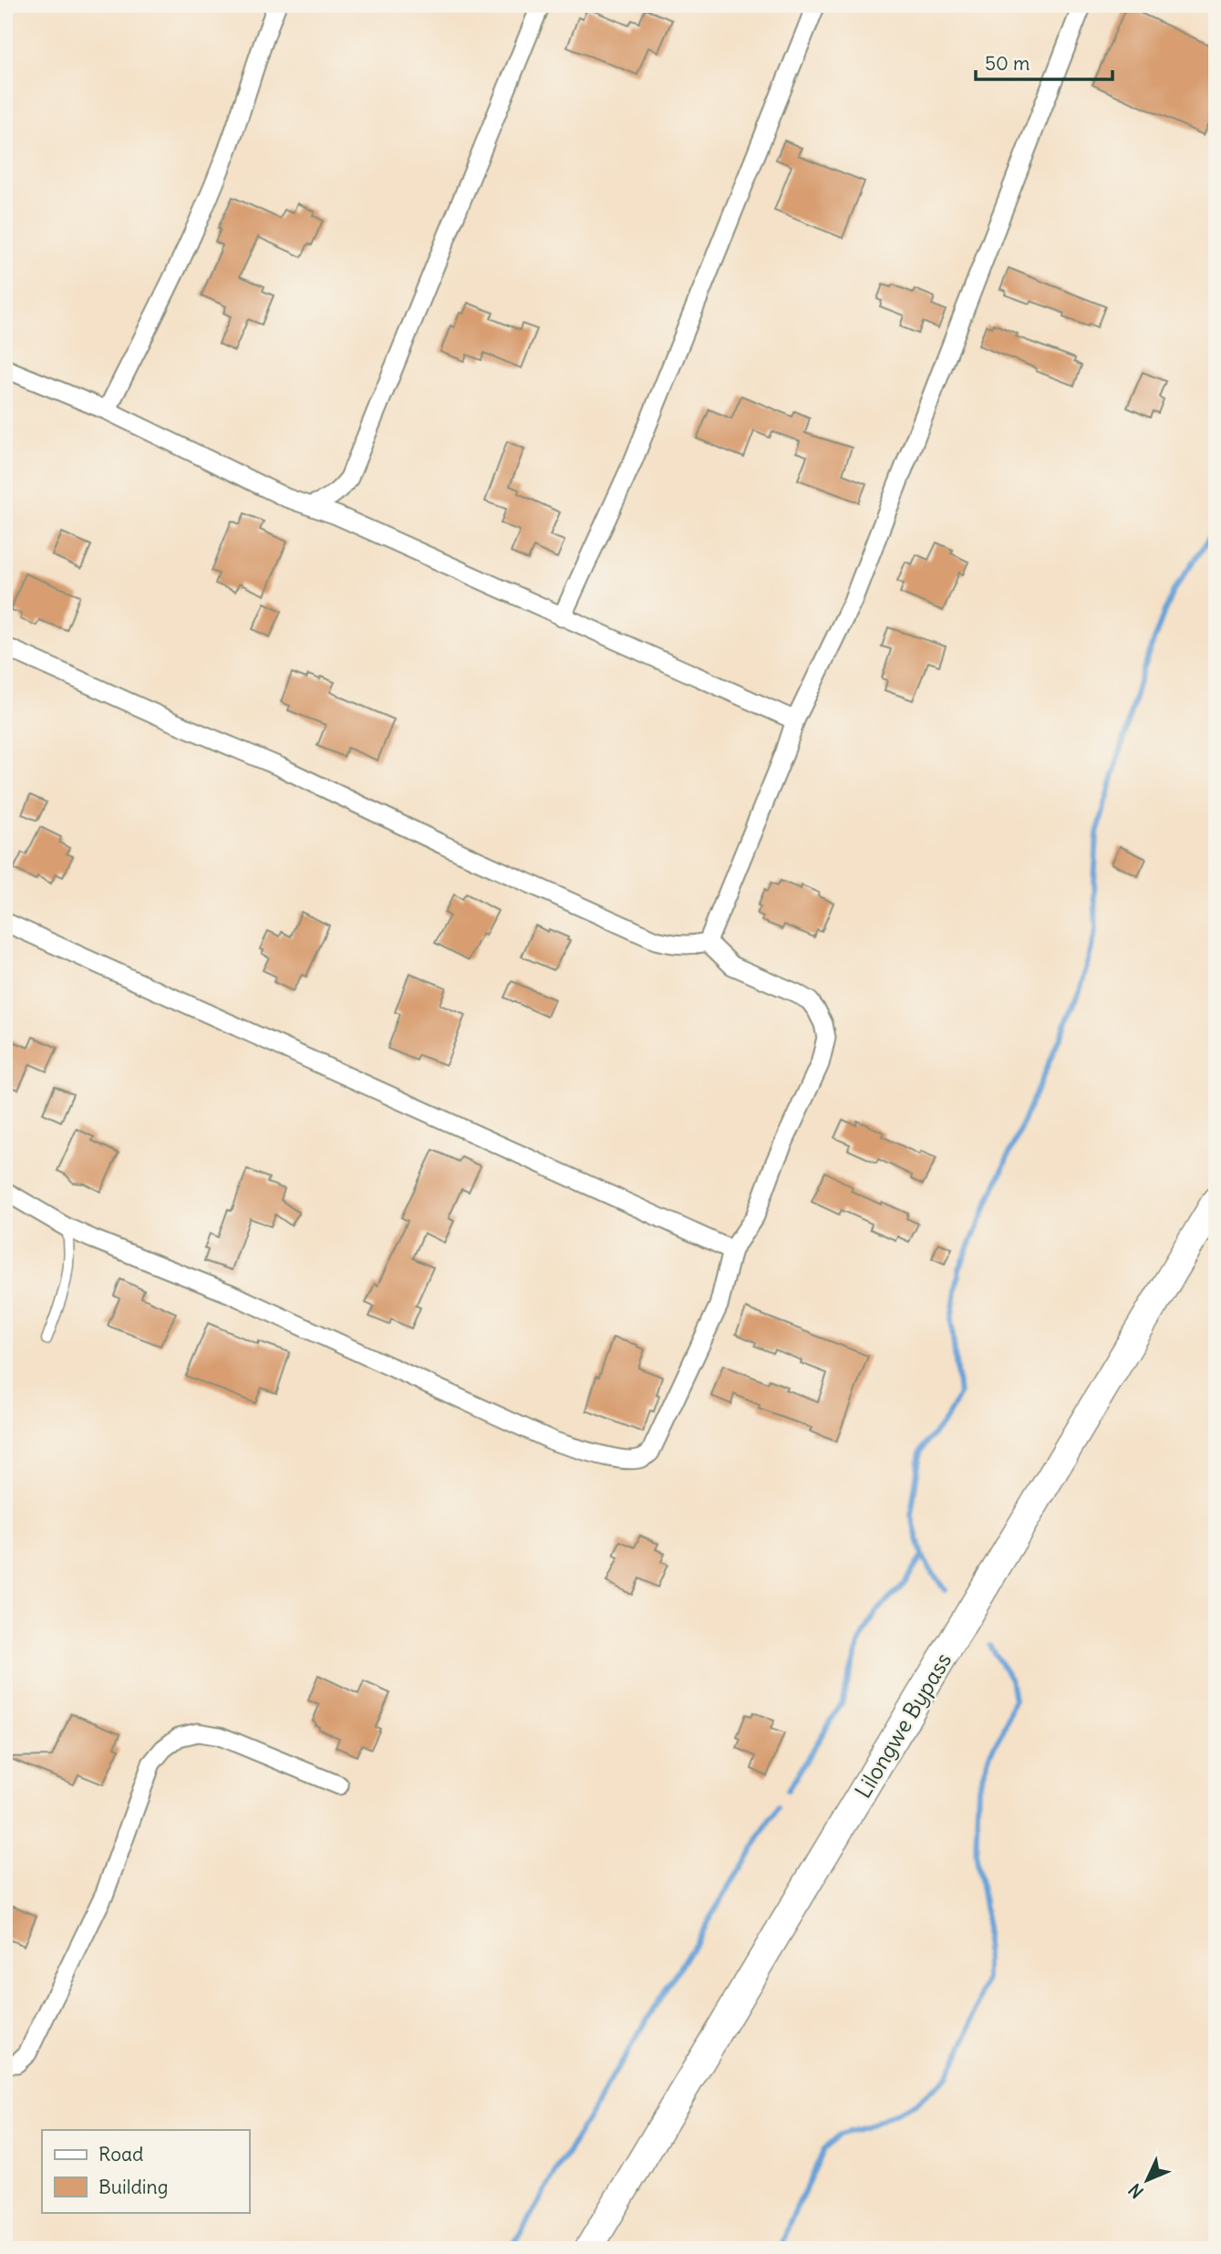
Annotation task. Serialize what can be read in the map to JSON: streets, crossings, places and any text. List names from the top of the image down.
{
  "streets": {
    "main road": ["Lilongwe Bypass"]
  },
  "legend": ["Road", "Building"],
  "scale_bar": "50 m",
  "north": "bottom left"
}
